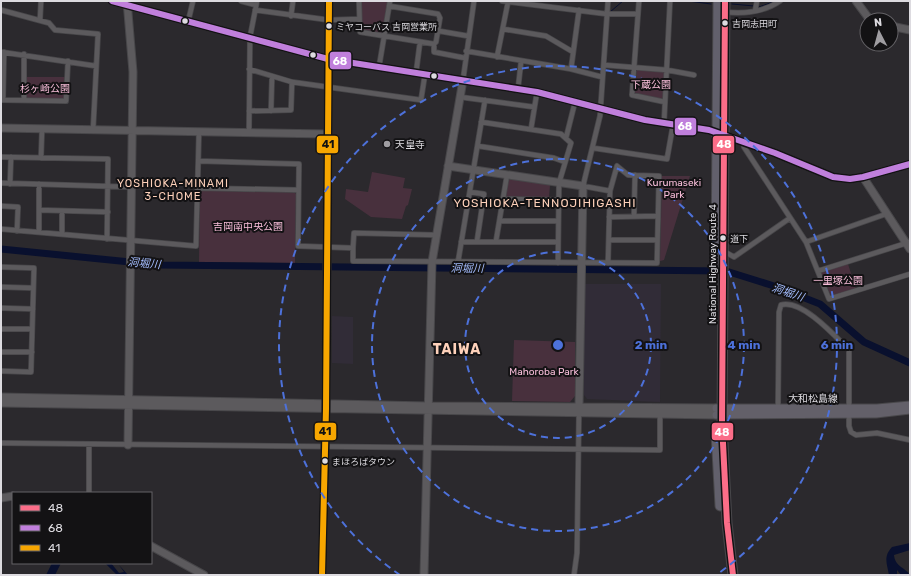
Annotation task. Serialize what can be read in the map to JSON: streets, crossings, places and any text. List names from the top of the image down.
{
  "streets": {
    "highway": ["National Highway Route 4"],
    "main road": ["大和松島線"]
  },
  "crossings": [
    ["National Highway Route 4", "大和松島線"]
  ],
  "districts": ["YOSHIOKA-MINAMI 3-CHOME", "YOSHIOKA-TENNOJIHIGASHI", "TAIWA"],
  "water": ["洞堀川"],
  "parks": [
    "下蔵公園",
    "杉ヶ崎公園",
    "Kurumaseki Park",
    "吉岡南中央公園",
    "一里塚公園",
    "Mahoroba Park"
  ],
  "places": [
    "吉岡志田町",
    "ミヤコーバス 吉岡営業所",
    "天皇寺",
    "道下",
    "まほろばタウン"
  ],
  "lines": ["transit line 48", "transit line 68", "transit line 41"],
  "legend": ["48", "68", "41"],
  "north": "top",
  "rings": ["2 min", "4 min", "6 min"]
}
